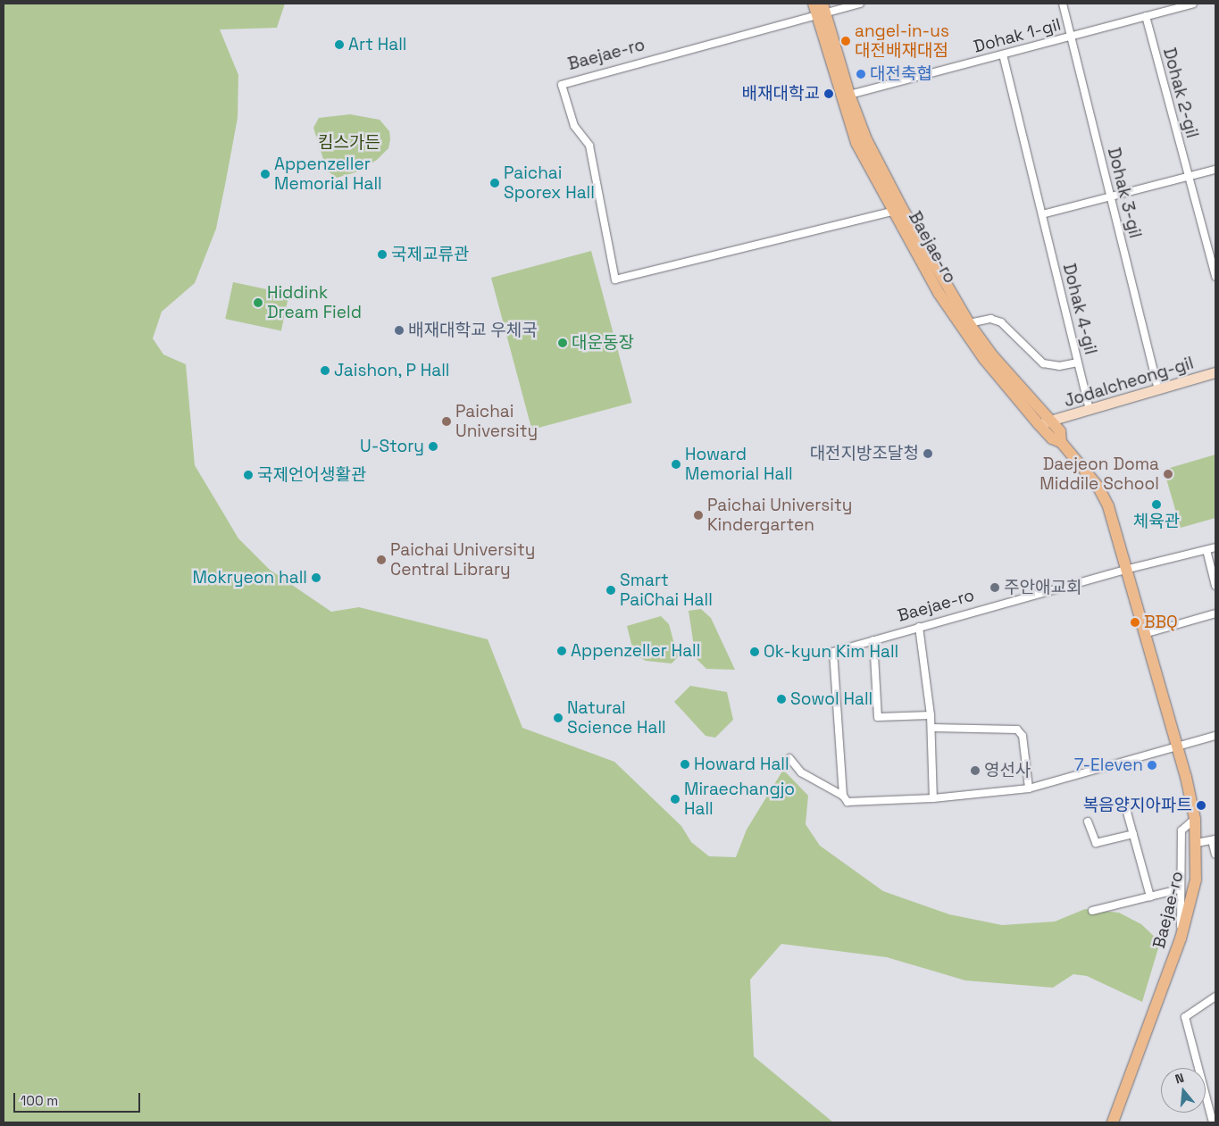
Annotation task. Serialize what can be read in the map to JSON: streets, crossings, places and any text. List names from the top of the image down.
{
  "streets": {
    "main road": ["Baejae-ro"],
    "street": [
      "Dohak 1-gil",
      "Dohak 2-gil",
      "Dohak 3-gil",
      "Dohak 4-gil",
      "Jodalcheong-gil"
    ]
  },
  "crossings": [
    ["Dohak 1-gil", "Baejae-ro"],
    ["Dohak 1-gil", "Dohak 2-gil"],
    ["Dohak 1-gil", "Dohak 3-gil"],
    ["Dohak 1-gil", "Dohak 4-gil"],
    ["Baejae-ro", "Jodalcheong-gil"],
    ["Dohak 3-gil", "Jodalcheong-gil"],
    ["Dohak 4-gil", "Jodalcheong-gil"]
  ],
  "parks": ["킴스가든"],
  "places": [
    "angel-in-us 대전배재대점",
    "Art Hall",
    "대전축협",
    "배재대학교",
    "Appenzeller Memorial Hall",
    "Paichai Sporex Hall",
    "국제교류관",
    "Hiddink Dream Field",
    "배재대학교 우체국",
    "대운동장",
    "Jaishon, P Hall",
    "Paichai University",
    "U-Story",
    "대전지방조달청",
    "Howard Memorial Hall",
    "Daejeon Doma Middile School",
    "국제언어생활관",
    "체육관",
    "Paichai University Kindergarten",
    "Paichai University Central Library",
    "Mokryeon hall",
    "주안애교회",
    "Smart PaiChai Hall",
    "BBQ",
    "Appenzeller Hall",
    "Ok-kyun Kim Hall",
    "Sowol Hall",
    "Natural Science Hall",
    "Howard Hall",
    "7-Eleven",
    "영선사",
    "Miraechangjo Hall",
    "복음양지아파트"
  ],
  "scale_bar": "100 m",
  "north": "top"
}
